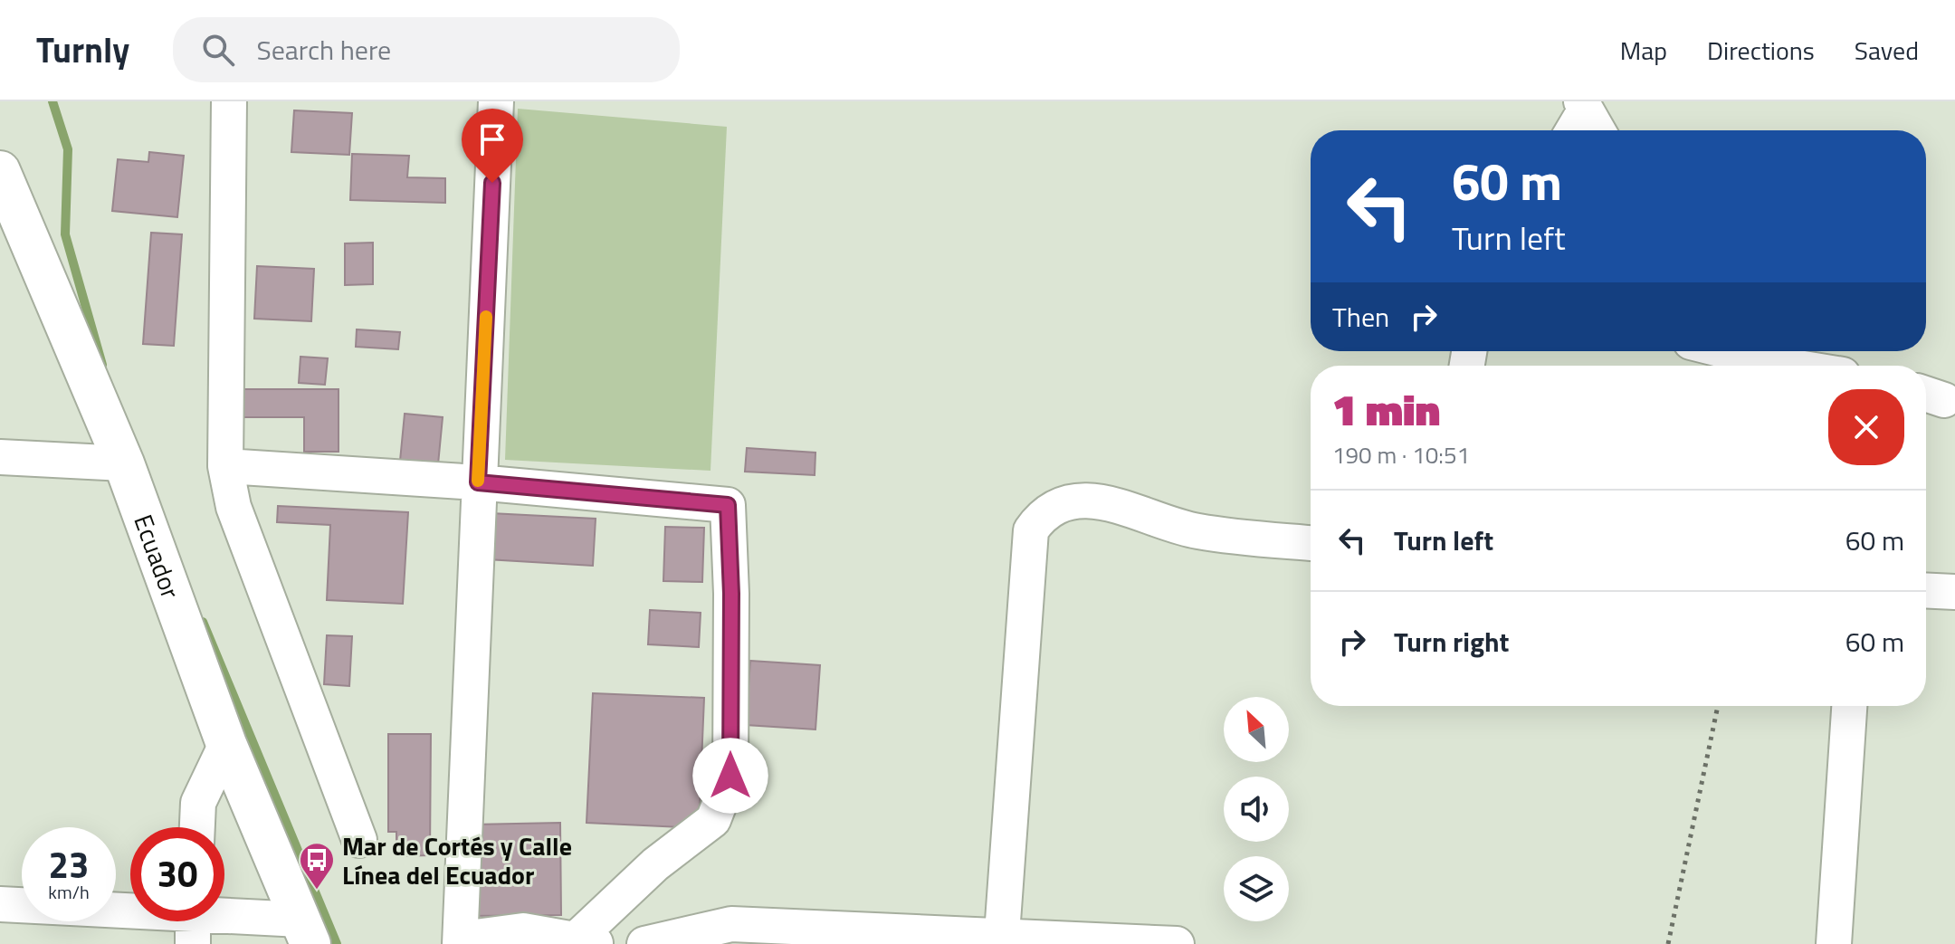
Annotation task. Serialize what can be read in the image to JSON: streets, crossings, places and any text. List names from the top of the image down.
{
  "streets": {
    "street": ["Ecuador"]
  },
  "places": {
    "bus stop": ["Mar de Cortés y Calle Línea del Ecuador"]
  },
  "north": "top left",
  "page": {
    "header": "Turnly",
    "search": "Search here",
    "nav": ["Map", "Directions", "Saved"],
    "turn": ["60 m", "Turn left"],
    "then": "Then",
    "heading": ["1 min", "190 m · 10:51"],
    "list": [
      {
        "name": "Turn left",
        "value": "60 m"
      },
      {
        "name": "Turn right",
        "value": "60 m"
      }
    ],
    "speed": "23 km/h",
    "limit": "30"
  }
}
